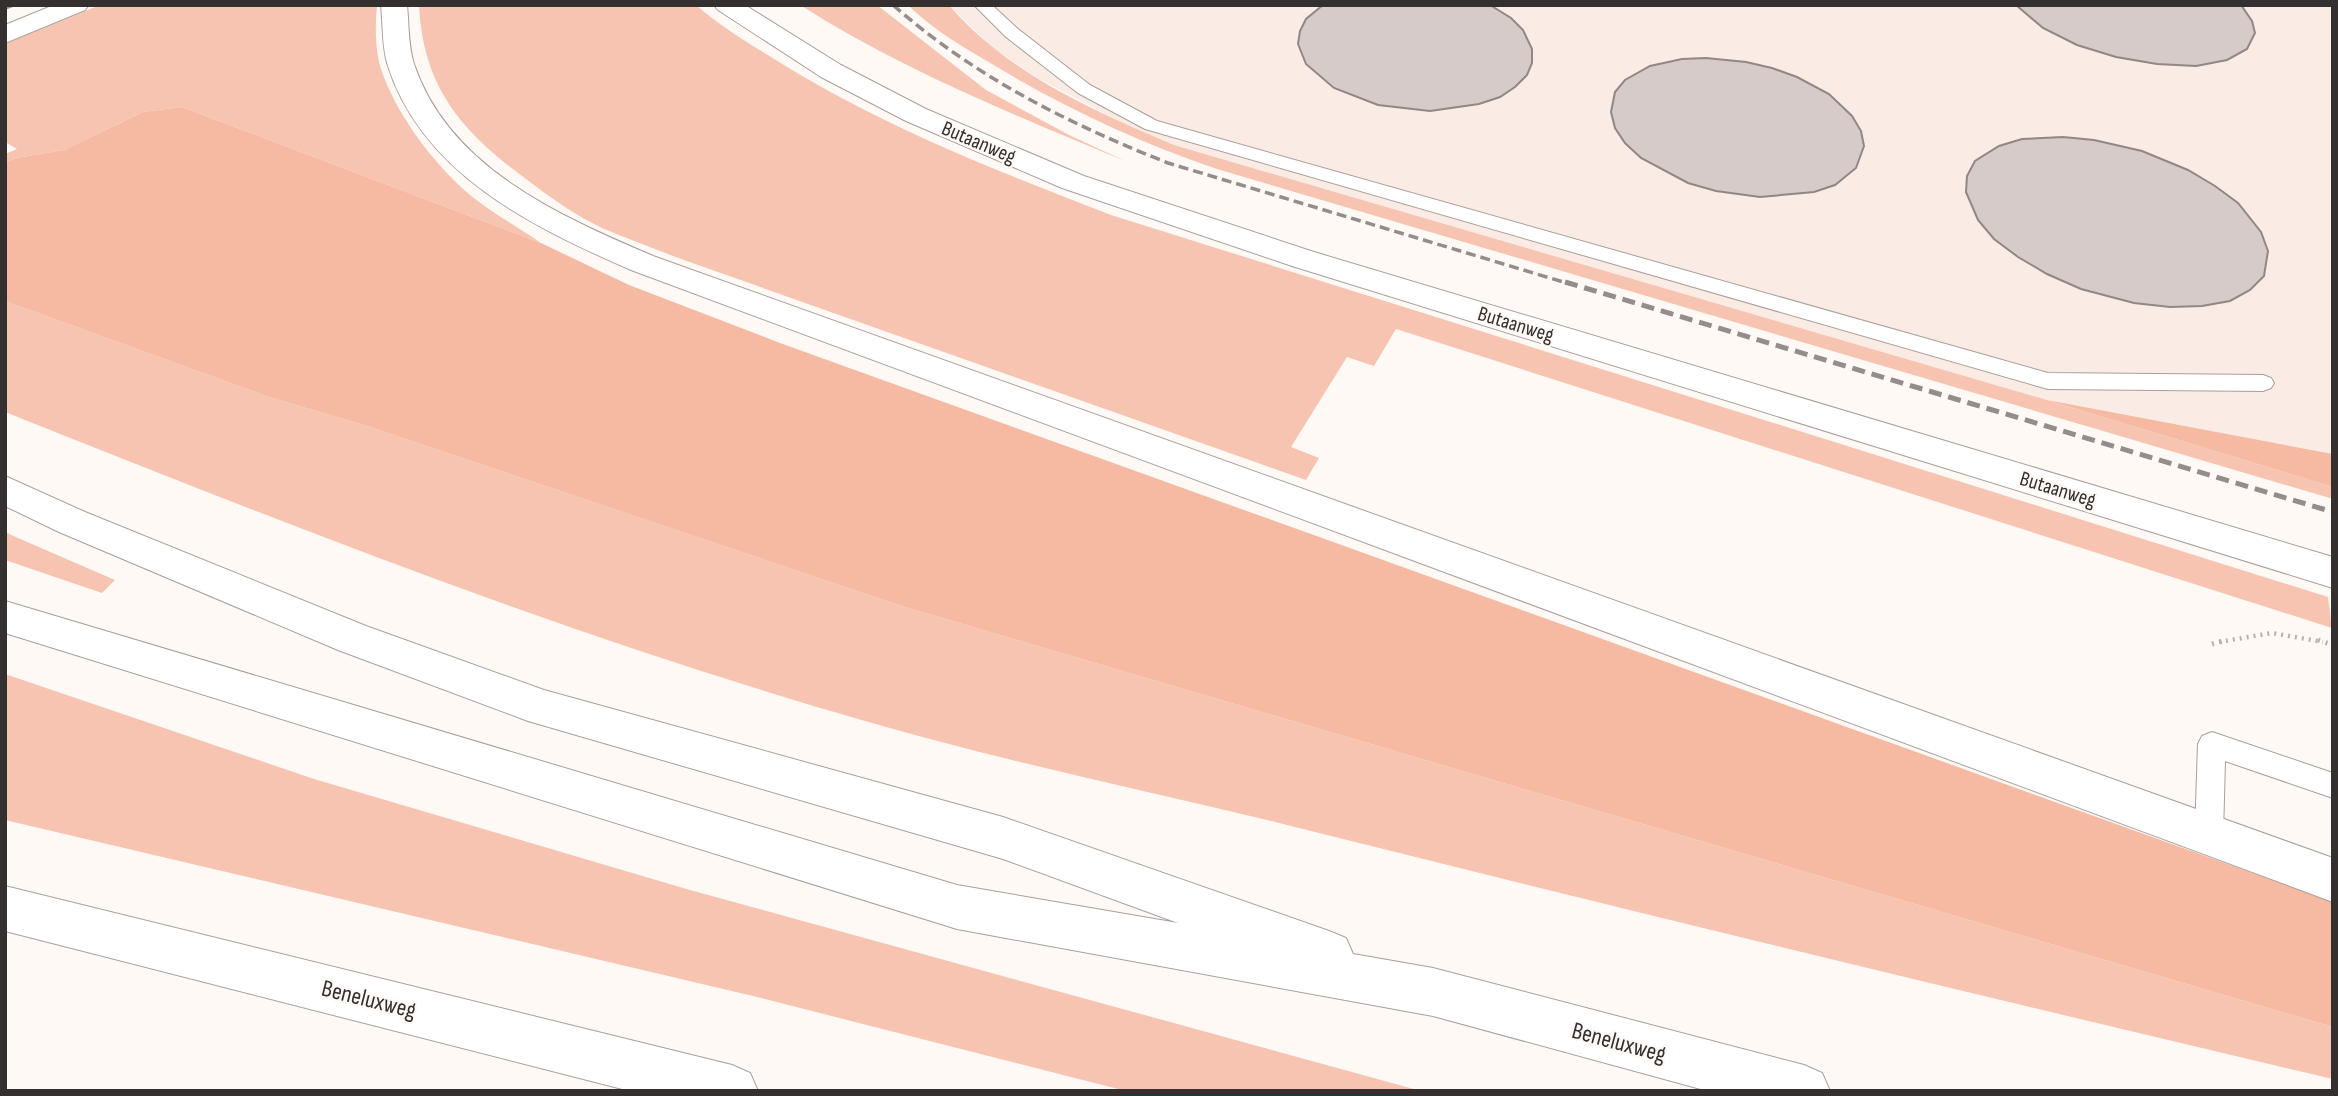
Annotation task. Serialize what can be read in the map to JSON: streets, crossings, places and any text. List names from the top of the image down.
{
  "streets": {
    "main road": ["Butaanweg", "Beneluxweg"]
  }
}
